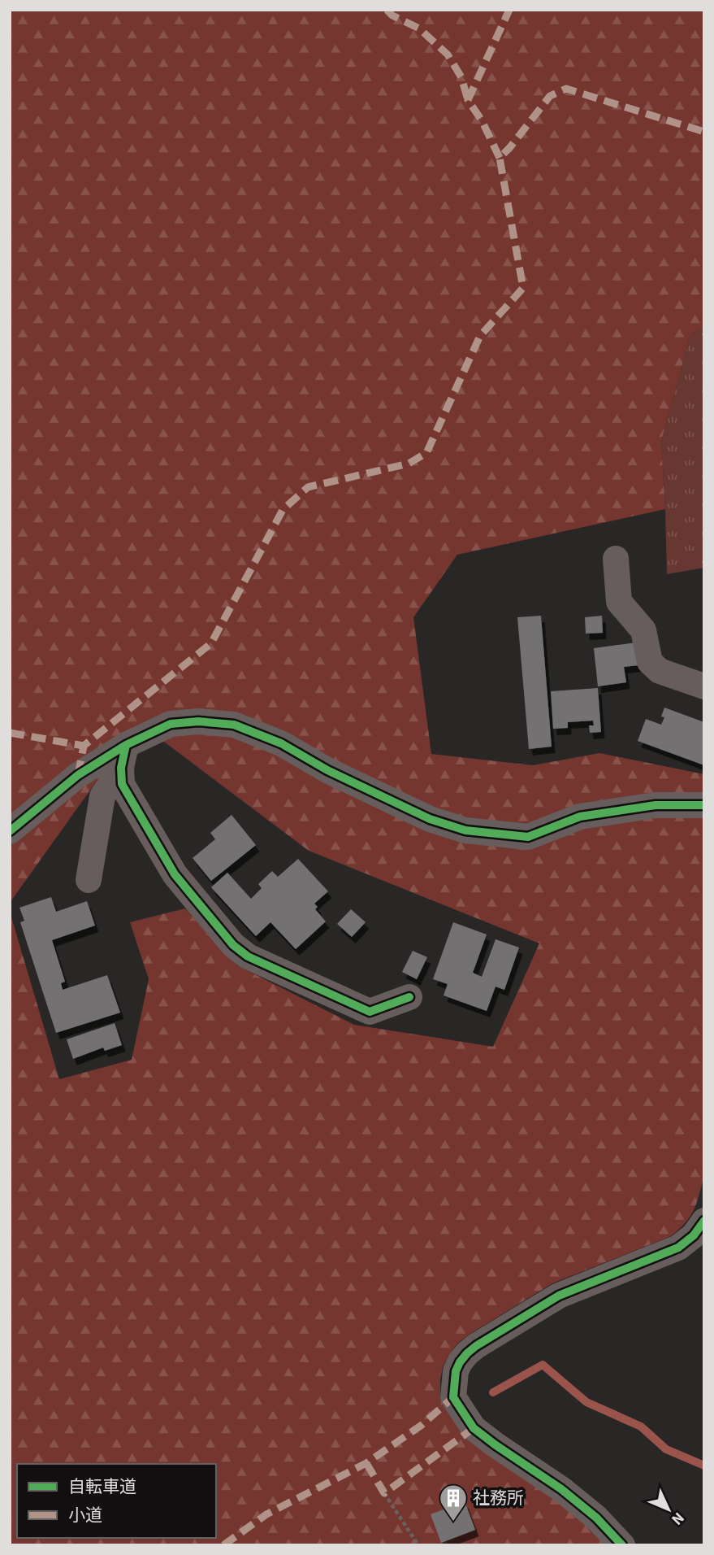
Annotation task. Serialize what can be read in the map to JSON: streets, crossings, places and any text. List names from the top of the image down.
{
  "places": {
    "building": ["社務所"]
  },
  "legend": ["自転車道", "小道"],
  "north": "bottom right"
}
